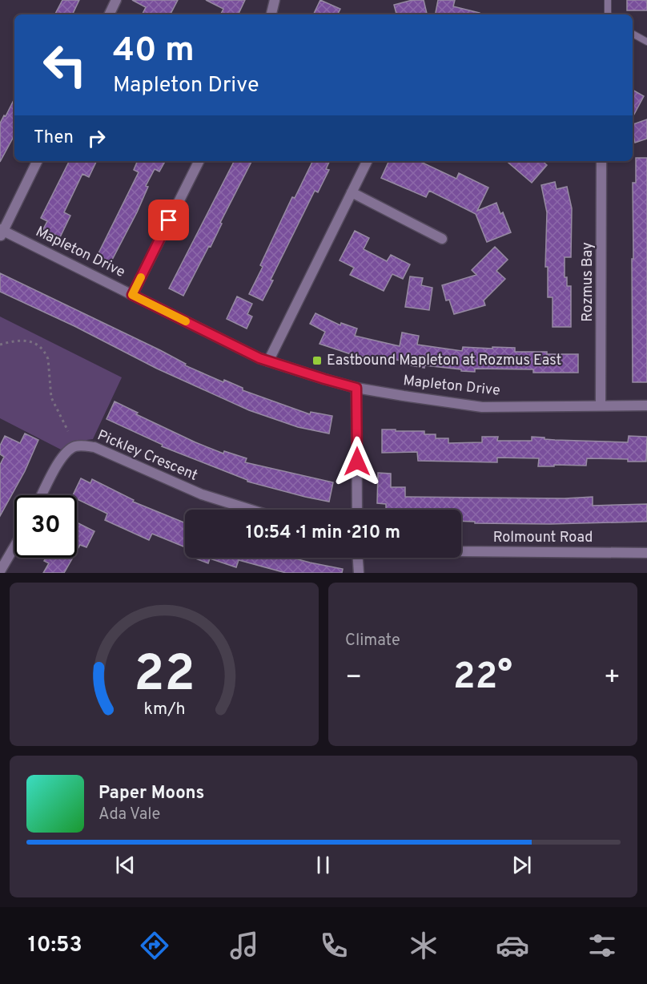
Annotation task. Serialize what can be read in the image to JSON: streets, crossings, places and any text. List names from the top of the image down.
{
  "streets": {
    "street": [
      "Mapleton Drive",
      "Rozmus Bay",
      "Pickley Crescent",
      "Rolmount Road"
    ]
  },
  "crossings": [
    ["Mapleton Drive", "Rozmus Bay"]
  ],
  "places": {
    "transit": ["Eastbound Mapleton at Rozmus East"]
  },
  "page": {
    "turn": ["40 m", "Mapleton Drive"],
    "then": "Then",
    "limit": "30",
    "trip": "10:54 · 1 min · 210 m",
    "tile": "Climate",
    "heat": ["−", "22°", "+"],
    "song": ["Paper Moons", "Ada Vale"],
    "tabs": "10:53",
    "gauge": ["22", "km/h"]
  }
}
